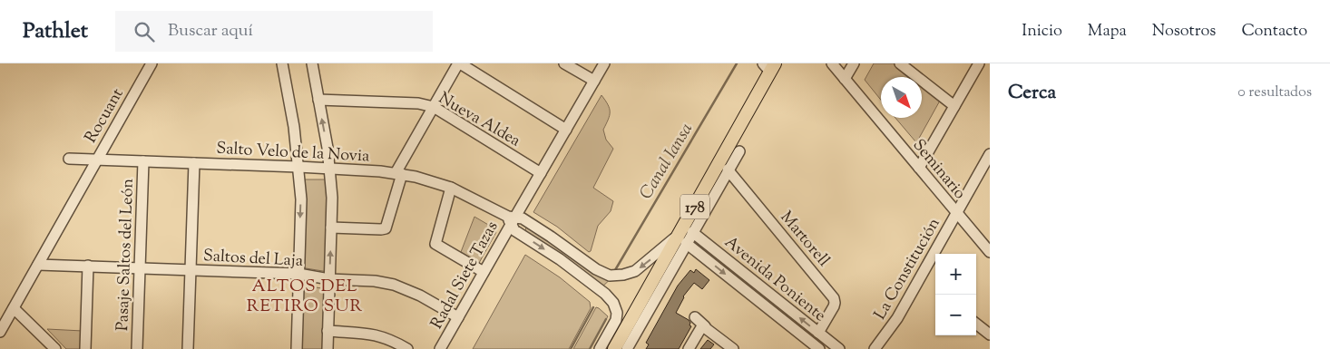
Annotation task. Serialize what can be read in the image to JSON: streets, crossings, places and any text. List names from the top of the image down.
{
  "streets": {
    "main road": ["178"],
    "street": [
      "Rocuant",
      "Nueva Aldea",
      "Salto Velo de la Novia",
      "Seminario",
      "Martorell",
      "Pasaje Saltos del León",
      "Saltos del Laja",
      "La Constitución",
      "Radal Siete Tazas",
      "Avenida Poniente"
    ]
  },
  "crossings": [
    ["Rocuant", "Salto Velo de la Novia"],
    ["Rocuant", "Saltos del Laja"],
    ["Nueva Aldea", "Radal Siete Tazas"],
    ["Salto Velo de la Novia", "178"],
    ["Salto Velo de la Novia", "Pasaje Saltos del León"],
    ["Salto Velo de la Novia", "Radal Siete Tazas"],
    ["Salto Velo de la Novia", "Avenida Poniente"],
    ["Seminario", "La Constitución"],
    ["178", "Avenida Poniente"],
    ["Martorell", "Avenida Poniente"],
    ["Pasaje Saltos del León", "Saltos del Laja"],
    ["Saltos del Laja", "Radal Siete Tazas"]
  ],
  "districts": ["ALTOS DEL RETIRO SUR"],
  "water": ["Canal Iansa"],
  "north": "bottom right",
  "page": {
    "header": "Pathlet",
    "search": "Buscar aquí",
    "nav": [
      "Inicio",
      "Mapa",
      "Nosotros",
      "Contacto"
    ],
    "heading": ["Cerca", "0 resultados"],
    "map_buttons": ["+", "−"]
  }
}
